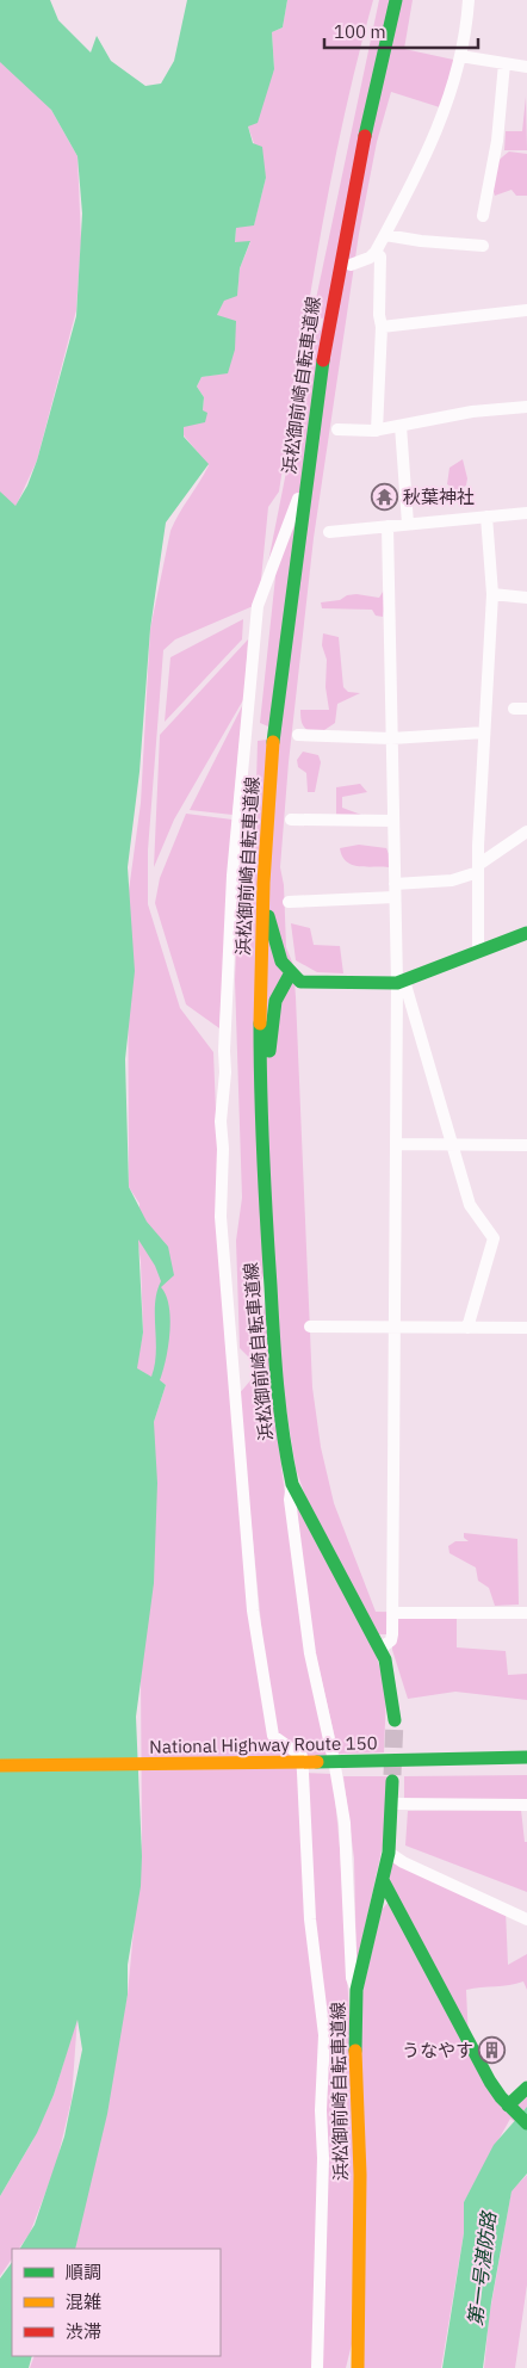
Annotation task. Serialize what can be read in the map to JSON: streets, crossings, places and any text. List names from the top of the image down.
{
  "streets": {
    "main road": ["浜松御前崎自転車道線", "National Highway Route 150"]
  },
  "water": ["第一号湛防路"],
  "places": {
    "temple": ["秋葉神社"],
    "building": ["うなやす"]
  },
  "legend": ["順調", "混雑", "渋滞"],
  "scale_bar": "100 m"
}
